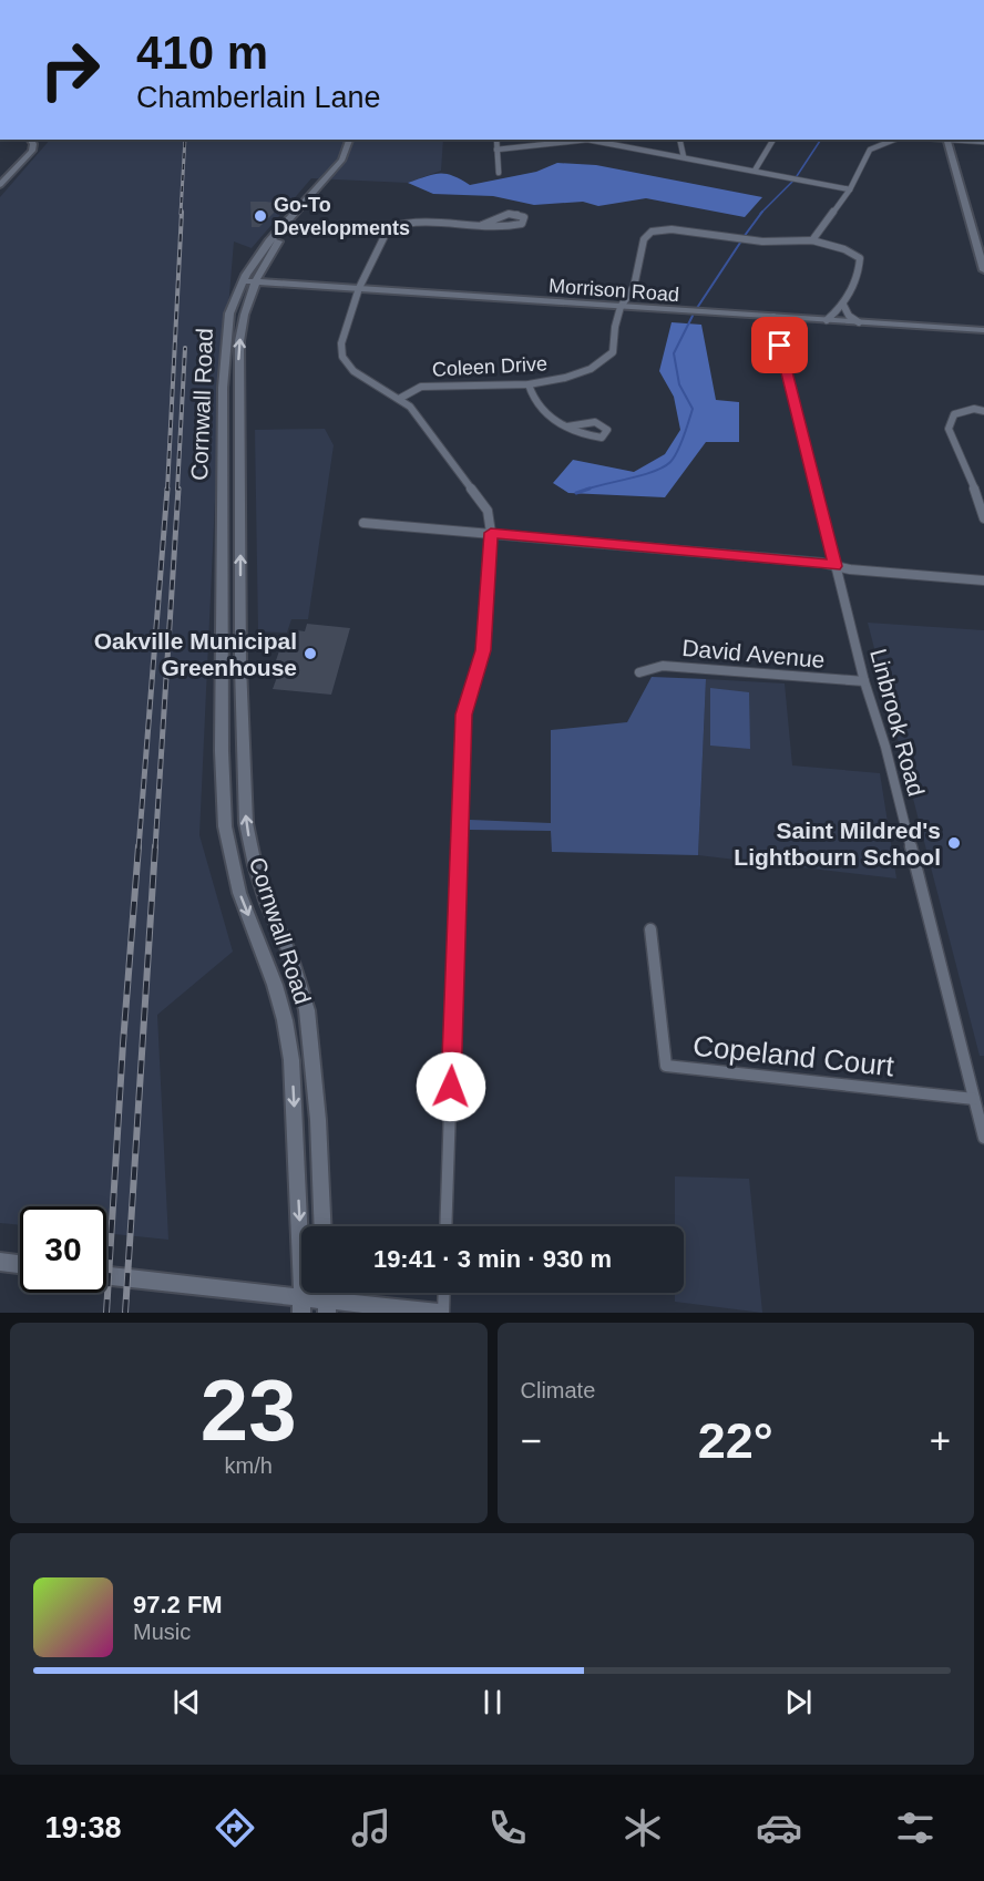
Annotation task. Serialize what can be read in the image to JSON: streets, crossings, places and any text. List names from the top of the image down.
{
  "streets": {
    "main road": ["Morrison Road", "Cornwall Road"],
    "street": [
      "Coleen Drive",
      "David Avenue",
      "Linbrook Road",
      "Copeland Court"
    ]
  },
  "crossings": [
    ["Morrison Road", "Coleen Drive"],
    ["Morrison Road", "Cornwall Road"],
    ["Morrison Road", "Linbrook Road"],
    ["David Avenue", "Linbrook Road"],
    ["Linbrook Road", "Copeland Court"]
  ],
  "places": ["Go-To Developments", "Oakville Municipal Greenhouse", "Saint Mildred's Lightbourn School"],
  "page": {
    "turn": ["410 m", "Chamberlain Lane"],
    "limit": "30",
    "trip": "19:41 · 3 min · 930 m",
    "tile": [
      ["23", "km/h"],
      "Climate"
    ],
    "heat": ["−", "22°", "+"],
    "song": ["97.2 FM", "Music"],
    "tabs": "19:38"
  }
}
